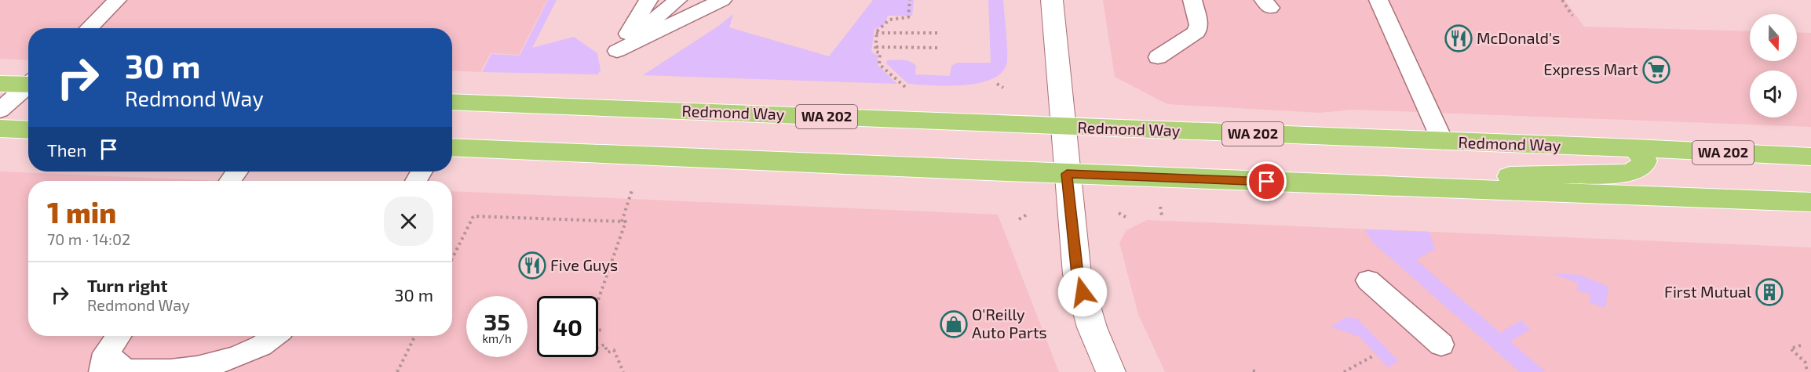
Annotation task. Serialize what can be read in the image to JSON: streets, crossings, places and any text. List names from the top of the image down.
{
  "streets": {
    "main road": ["Redmond Way", "WA 202"]
  },
  "places": {
    "restaurant": ["McDonald's", "Five Guys"],
    "supermarket": ["Express Mart"],
    "building": ["First Mutual"],
    "shop": ["O'Reilly Auto Parts"]
  },
  "north": "bottom",
  "page": {
    "turn": ["30 m", "Redmond Way"],
    "then": "Then",
    "heading": ["1 min", "70 m · 14:02"],
    "list": [
      {
        "name": "Turn right",
        "note": "Redmond Way",
        "value": "30 m"
      }
    ],
    "speed": "35 km/h",
    "limit": "40"
  }
}
